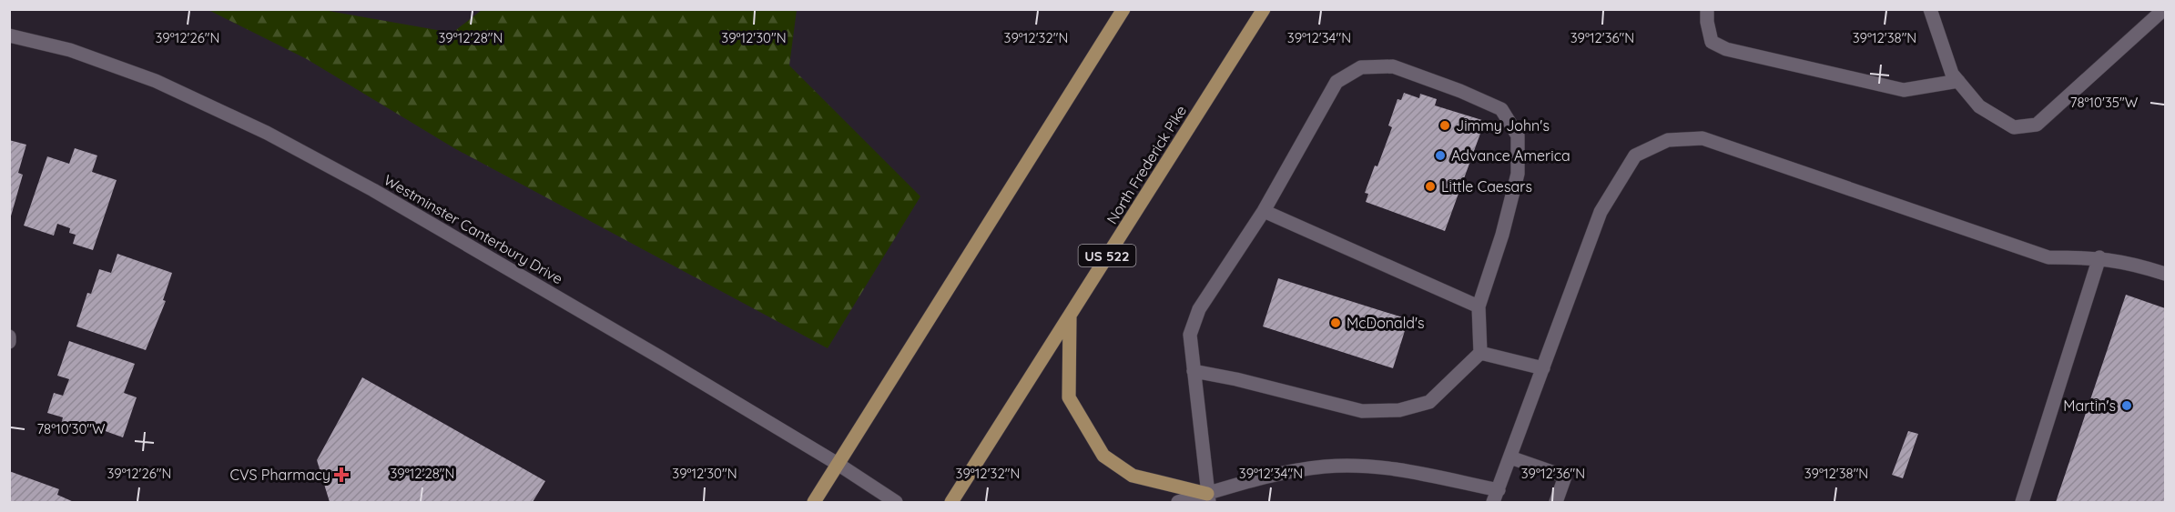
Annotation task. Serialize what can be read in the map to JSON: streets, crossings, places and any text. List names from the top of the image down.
{
  "streets": {
    "main road": ["North Frederick Pike", "US 522"],
    "street": ["Westminster Canterbury Drive"]
  },
  "places": {
    "other": [
      "Jimmy John's",
      "Advance America",
      "Little Caesars",
      "McDonald's",
      "Martin's"
    ],
    "health": ["CVS Pharmacy"]
  },
  "coordinates": [
    "39°12'26\"N",
    "39°12'28\"N",
    "39°12'30\"N",
    "39°12'32\"N",
    "39°12'34\"N",
    "39°12'36\"N",
    "39°12'38\"N",
    "78°10'35\"W",
    "78°10'30\"W"
  ]
}
